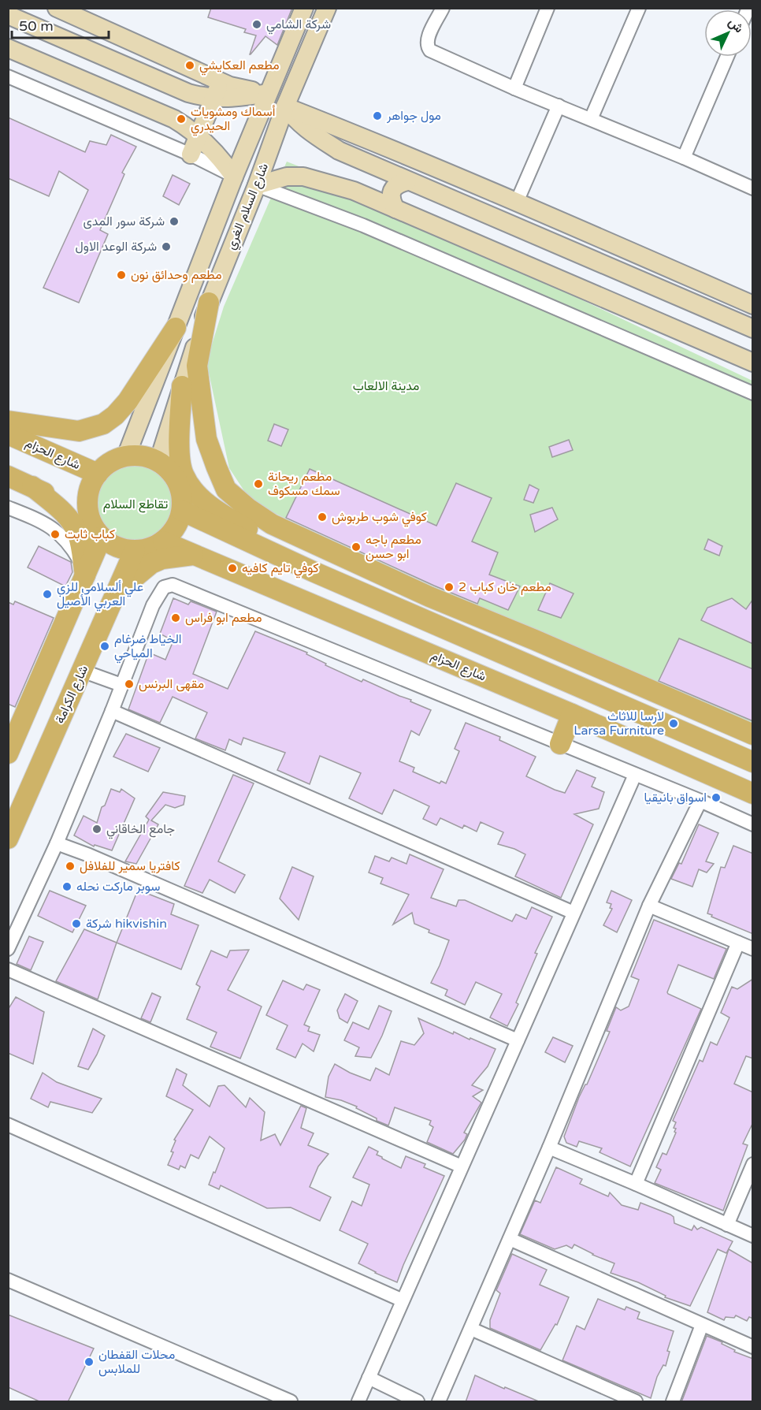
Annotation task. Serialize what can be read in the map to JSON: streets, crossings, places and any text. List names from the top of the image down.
{
  "streets": {
    "main road": ["شارع الحزام", "شارع الكرامة"],
    "street": ["شارع السلام الغري"]
  },
  "crossings": [
    ["شارع السلام الغري", "شارع الحزام"],
    ["شارع السلام الغري", "شارع الكرامة"],
    ["شارع الحزام", "شارع الكرامة"]
  ],
  "parks": ["مدينة الالعاب", "تقاطع السلام"],
  "places": [
    "شركة الشامي",
    "مطعم العكايشي",
    "مول جواهر",
    "أسماك ومشويات الحيدري",
    "شركة سور المدى",
    "شركة الوعد الاول",
    "مطعم وحدائق نون",
    "مطعم ريحانة سمك مسكوف",
    "كوفي شوب طربوش",
    "كباب ثابت",
    "مطعم باجه ابو حسن",
    "كوفي تايم كافيه",
    "مطعم خان كباب 2",
    "علي ألسلامي للزي العربي الأصيل",
    "مطعم ابو فراس",
    "الخياط ضرغام المياحي",
    "مقهى البرنس",
    "لارسا للاثاث Larsa Furniture",
    "اسواق بانيقيا",
    "جامع الخاقاني",
    "كافتريا سمير للفلافل",
    "سوبر ماركت نحله",
    "شركة hikvishin",
    "محلات القفطان للملابس"
  ],
  "scale_bar": "50 m",
  "north": "top right"
}
